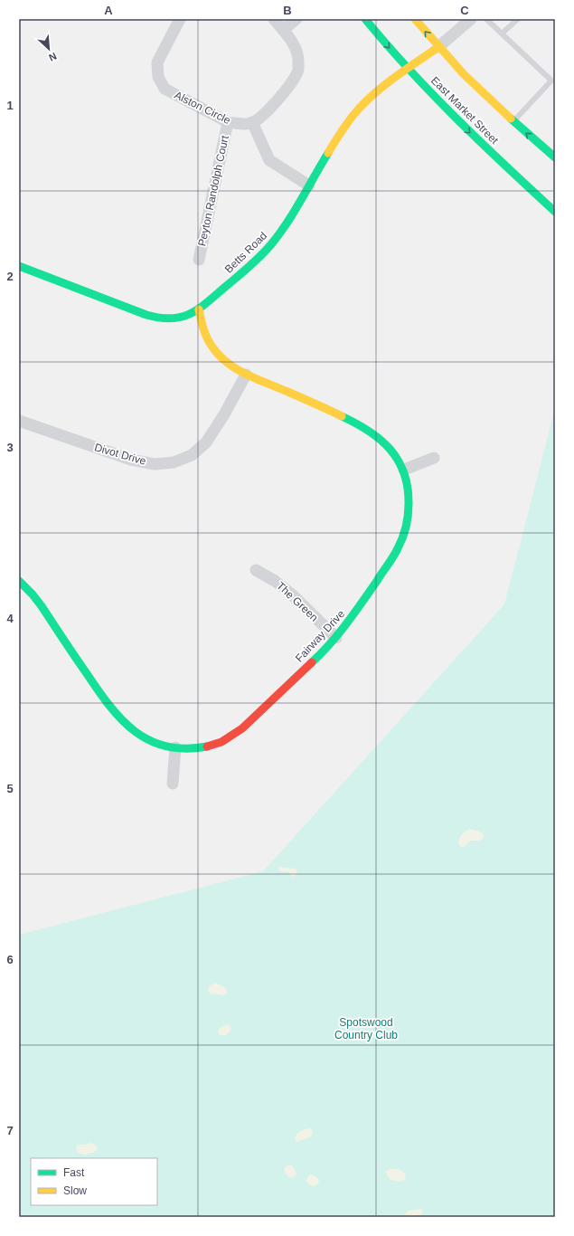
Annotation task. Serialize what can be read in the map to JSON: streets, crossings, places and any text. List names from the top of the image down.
{
  "streets": {
    "main road": ["East Market Street", "Betts Road", "Fairway Drive"],
    "street": [
      "Alston Circle",
      "Peyton Randolph Court",
      "Divot Drive",
      "The Green"
    ]
  },
  "crossings": [
    ["Alston Circle", "Peyton Randolph Court"],
    ["East Market Street", "Betts Road"],
    ["Betts Road", "Fairway Drive"],
    ["Divot Drive", "Fairway Drive"],
    ["The Green", "Fairway Drive"]
  ],
  "parks": ["Spotswood Country Club"],
  "legend": ["Fast", "Slow"],
  "north": "bottom right",
  "grid": {
    "columns": ["A", "B", "C"],
    "rows": [
      "1",
      "2",
      "3",
      "4",
      "5",
      "6",
      "7"
    ]
  }
}
